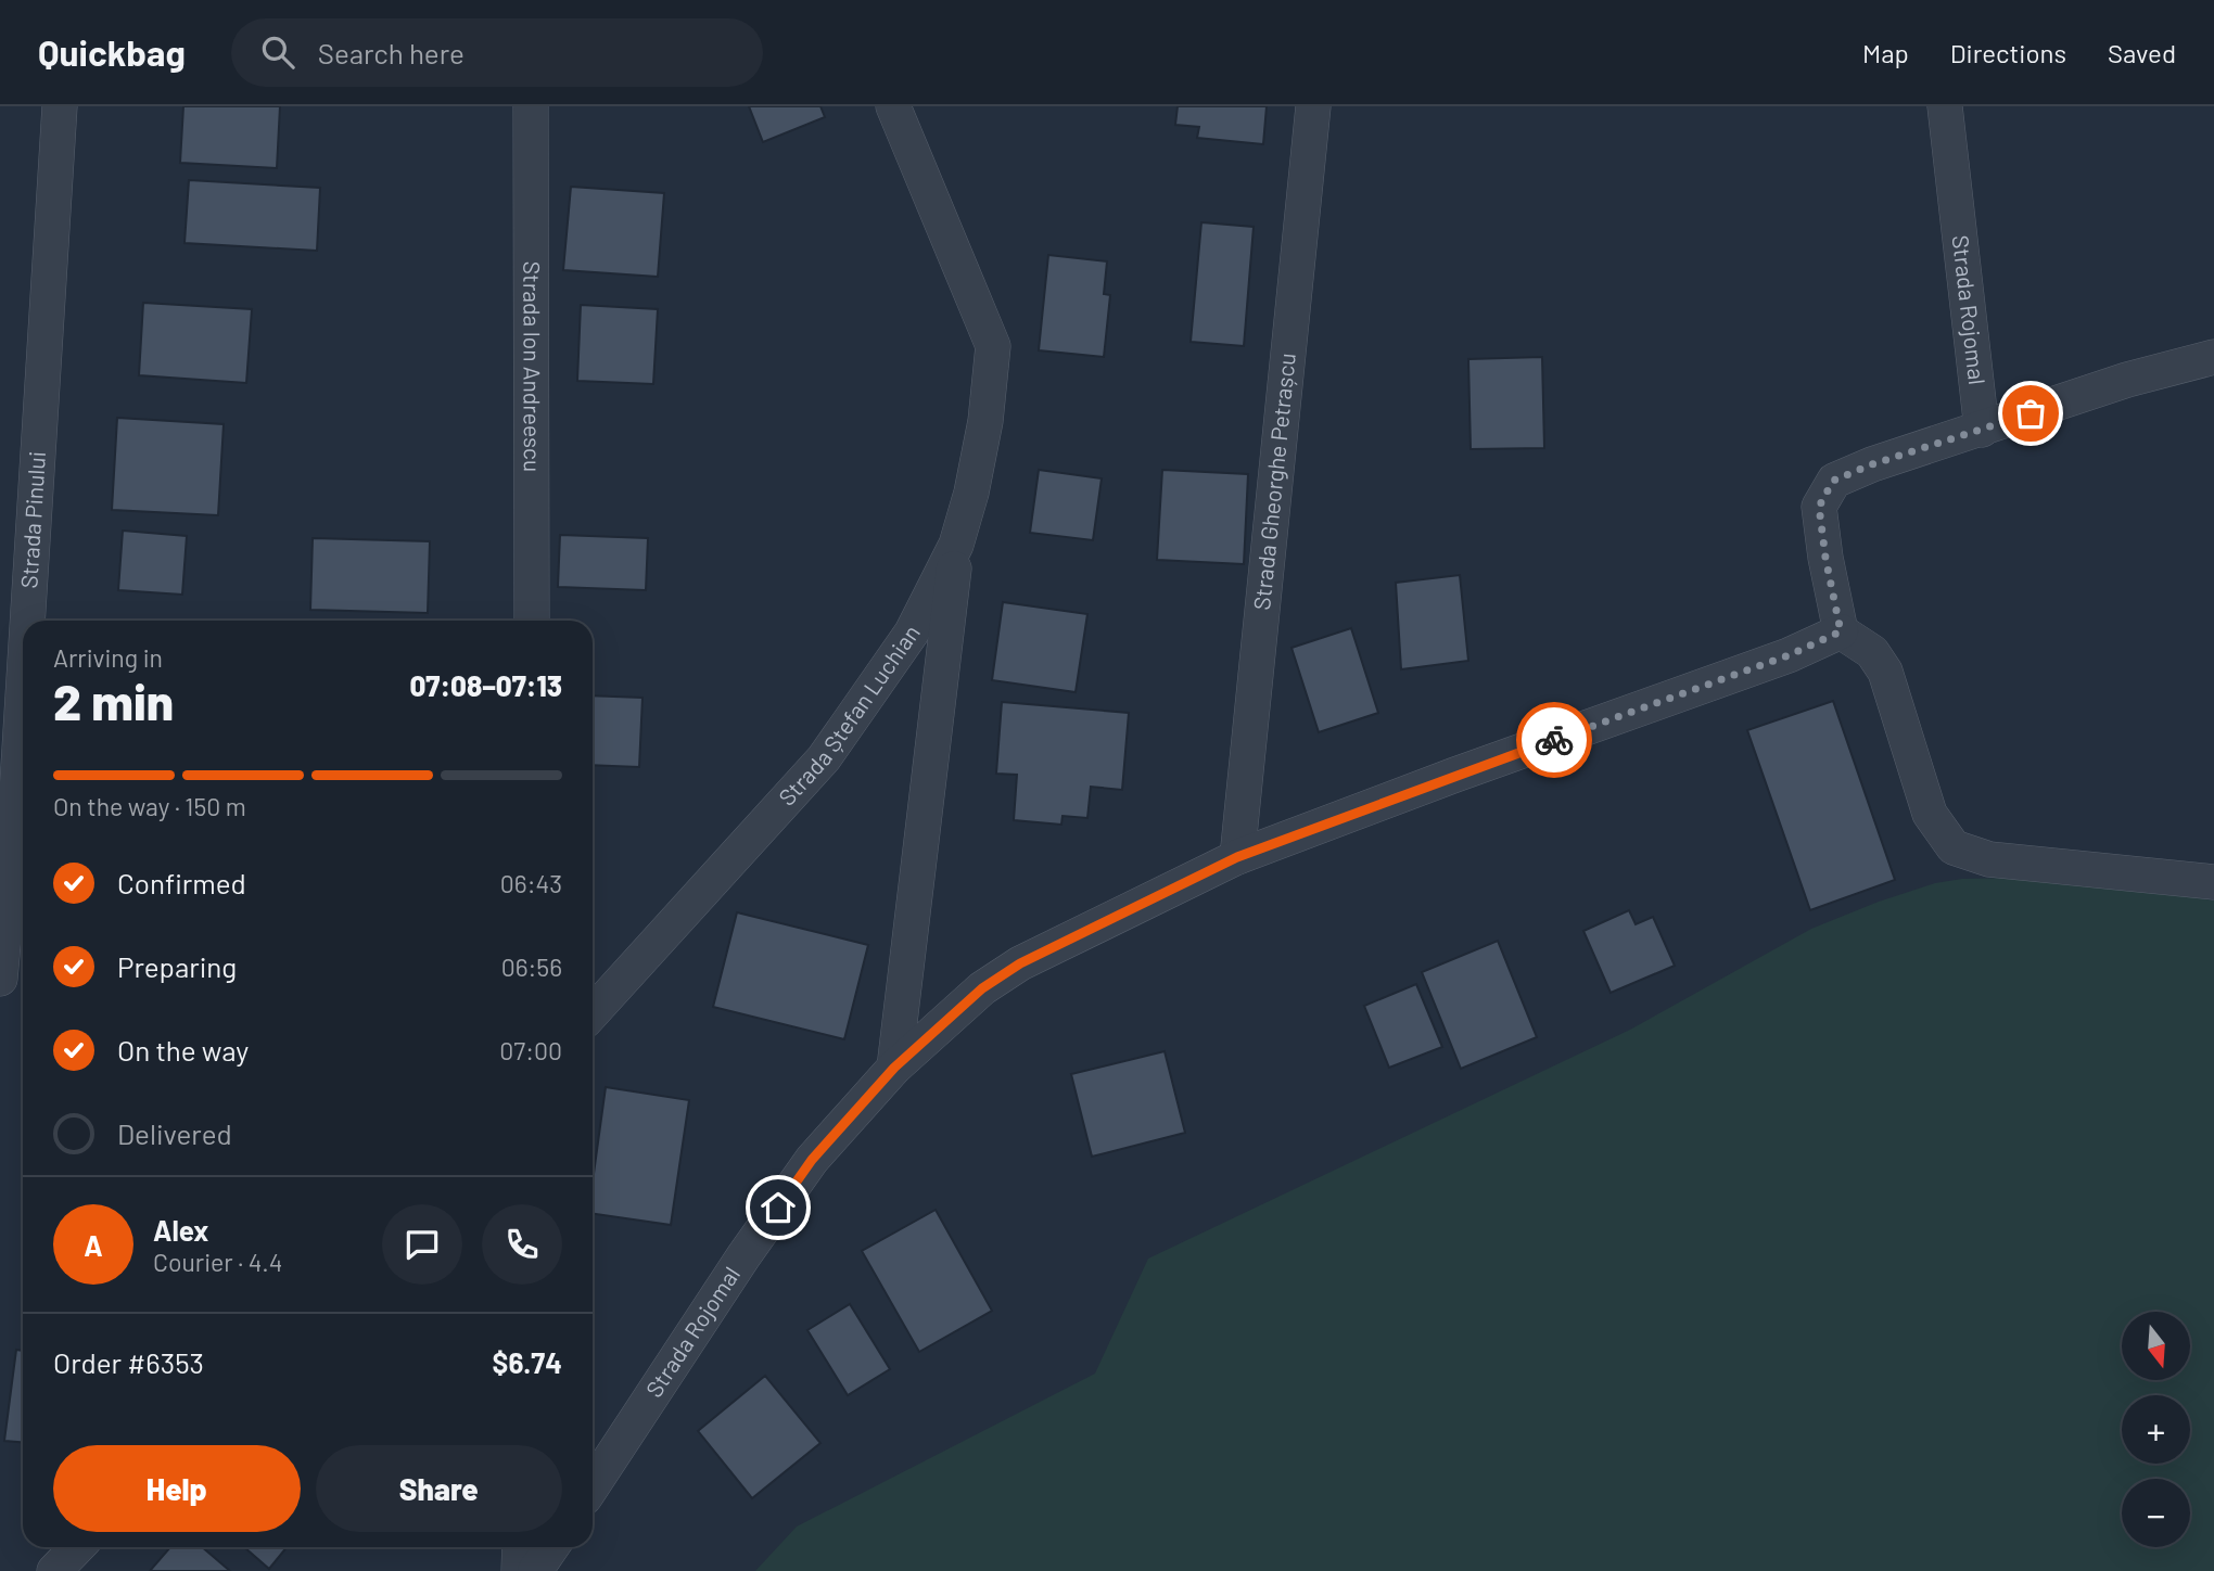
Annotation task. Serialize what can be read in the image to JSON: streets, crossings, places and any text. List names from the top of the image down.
{
  "streets": {
    "street": [
      "Strada Rojomal",
      "Strada Ion Andreescu",
      "Strada Gheorghe Petrașcu",
      "Strada Pinului",
      "Strada Ștefan Luchian"
    ]
  },
  "crossings": [
    ["Strada Rojomal", "Strada Gheorghe Petrașcu"]
  ],
  "north": "bottom",
  "page": {
    "header": "Quickbag",
    "search": "Search here",
    "nav": ["Map", "Directions", "Saved"],
    "heading": ["2 min", "Arriving in", "07:08–07:13"],
    "panel": [
      "Alex",
      "Courier · 4.4",
      "Order #6353",
      "$6.74"
    ],
    "bar": "On the way · 150 m",
    "list": [
      ["Confirmed", "06:43"],
      ["Preparing", "06:56"],
      ["On the way", "07:00"],
      "Delivered"
    ],
    "round": "A",
    "map_buttons": ["+", "−"],
    "buttons": ["Help", "Share"]
  }
}
